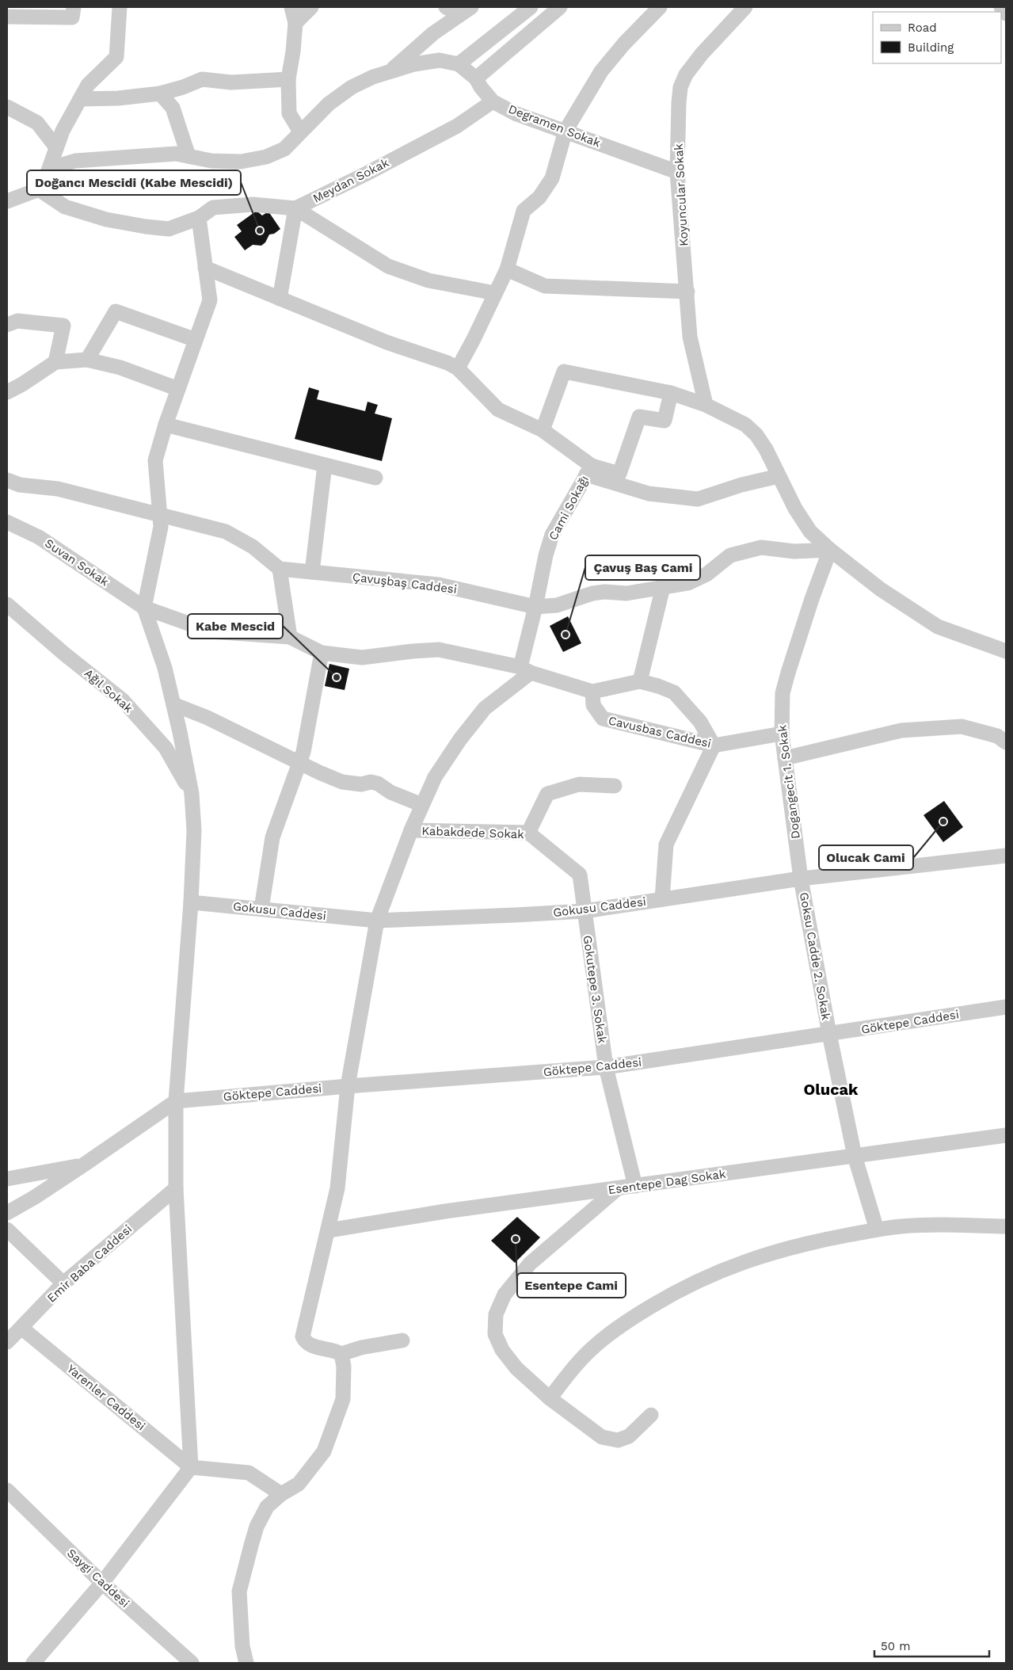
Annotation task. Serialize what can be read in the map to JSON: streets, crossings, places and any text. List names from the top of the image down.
{
  "streets": {
    "street": [
      "Degramen Sokak",
      "Meydan Sokak",
      "Koyuncular Sokak",
      "Cami Sokağı",
      "Suvan Sokak",
      "Çavuşbaş Caddesi",
      "Ağıl Sokak",
      "Cavusbas Caddesi",
      "Dogangecit 1. Sokak",
      "Kabakdede Sokak",
      "Gokusu Caddesi",
      "Goksu Cadde 2. Sokak",
      "Gokutepe 3. Sokak",
      "Göktepe Caddesi",
      "Esentepe Dag Sokak",
      "Emir Baba Caddesi",
      "Yarenler Caddesi",
      "Saygi Caddesi"
    ]
  },
  "crossings": [
    ["Degramen Sokak", "Meydan Sokak"],
    ["Degramen Sokak", "Koyuncular Sokak"],
    ["Cami Sokağı", "Çavuşbaş Caddesi"],
    ["Çavuşbaş Caddesi", "Dogangecit 1. Sokak"],
    ["Cavusbas Caddesi", "Dogangecit 1. Sokak"],
    ["Dogangecit 1. Sokak", "Gokusu Caddesi"],
    ["Dogangecit 1. Sokak", "Goksu Cadde 2. Sokak"],
    ["Kabakdede Sokak", "Gokusu Caddesi"],
    ["Kabakdede Sokak", "Gokutepe 3. Sokak"],
    ["Gokusu Caddesi", "Goksu Cadde 2. Sokak"],
    ["Gokusu Caddesi", "Gokutepe 3. Sokak"],
    ["Goksu Cadde 2. Sokak", "Göktepe Caddesi"],
    ["Goksu Cadde 2. Sokak", "Esentepe Dag Sokak"],
    ["Gokutepe 3. Sokak", "Göktepe Caddesi"],
    ["Gokutepe 3. Sokak", "Esentepe Dag Sokak"],
    ["Emir Baba Caddesi", "Yarenler Caddesi"]
  ],
  "districts": ["Olucak"],
  "places": [
    "Doğancı Mescidi (Kabe Mescidi)",
    "Çavuş Baş Cami",
    "Kabe Mescid",
    "Olucak Cami",
    "Esentepe Cami"
  ],
  "legend": ["Road", "Building"],
  "scale_bar": "50 m"
}
